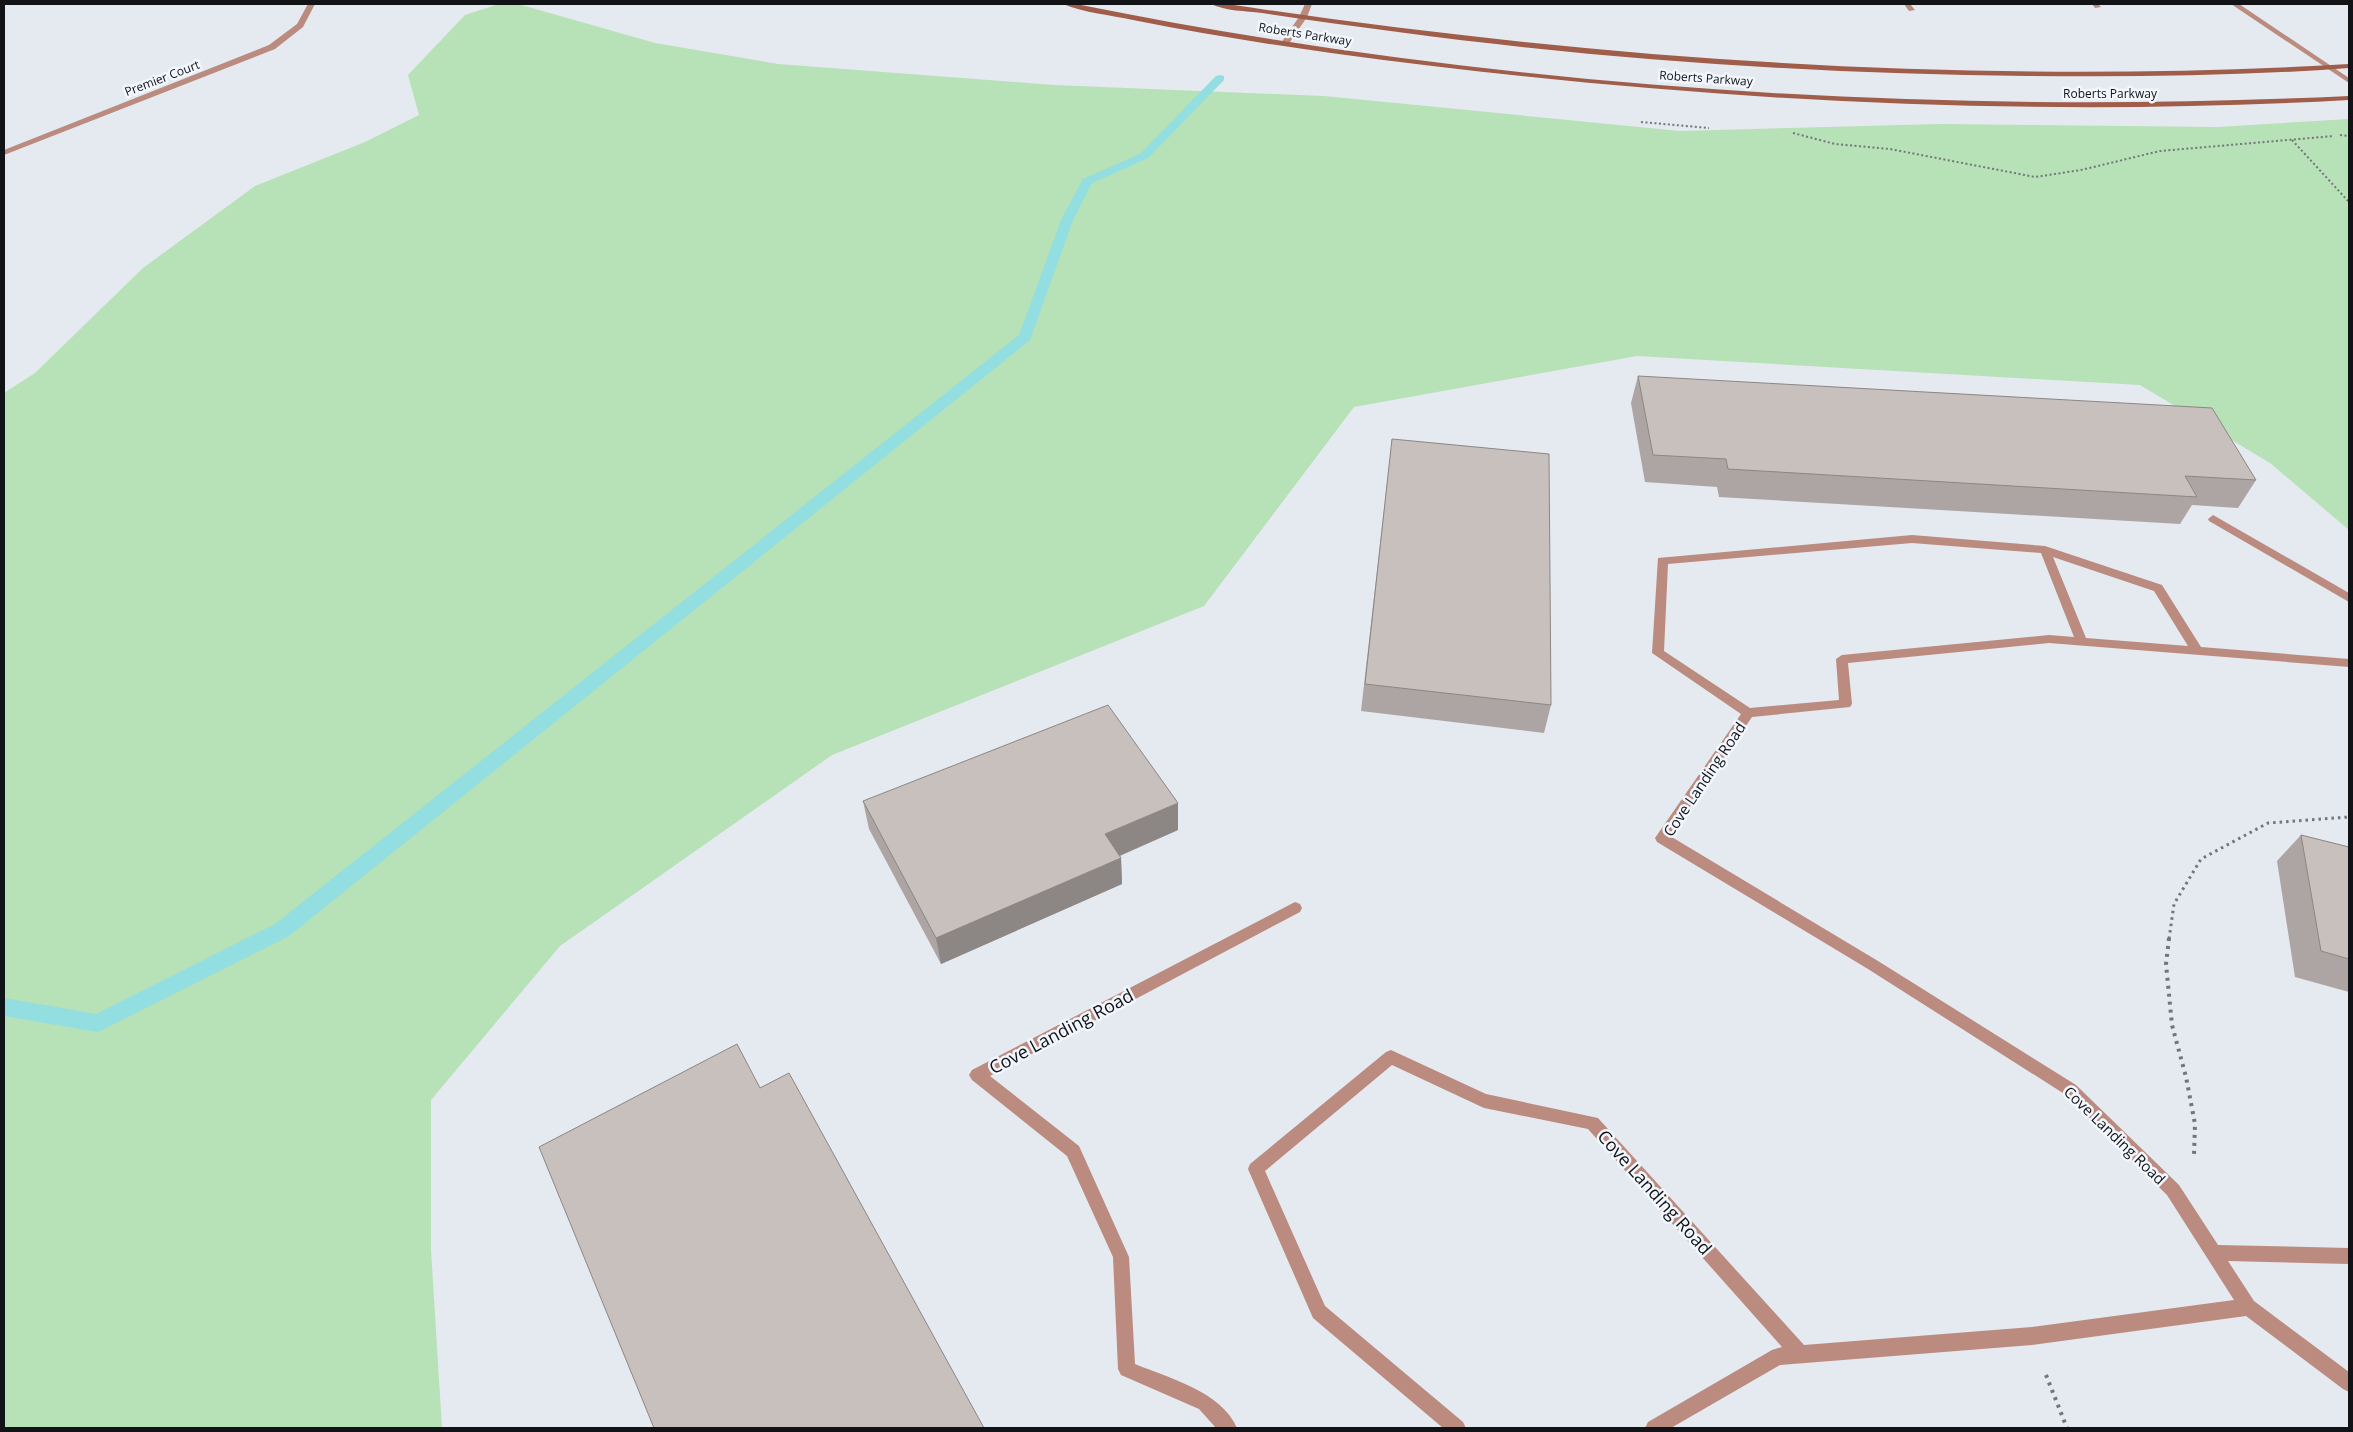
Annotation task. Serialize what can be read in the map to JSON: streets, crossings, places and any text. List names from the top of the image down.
{
  "streets": {
    "main road": ["Roberts Parkway"],
    "street": ["Premier Court", "Cove Landing Road"]
  }
}
